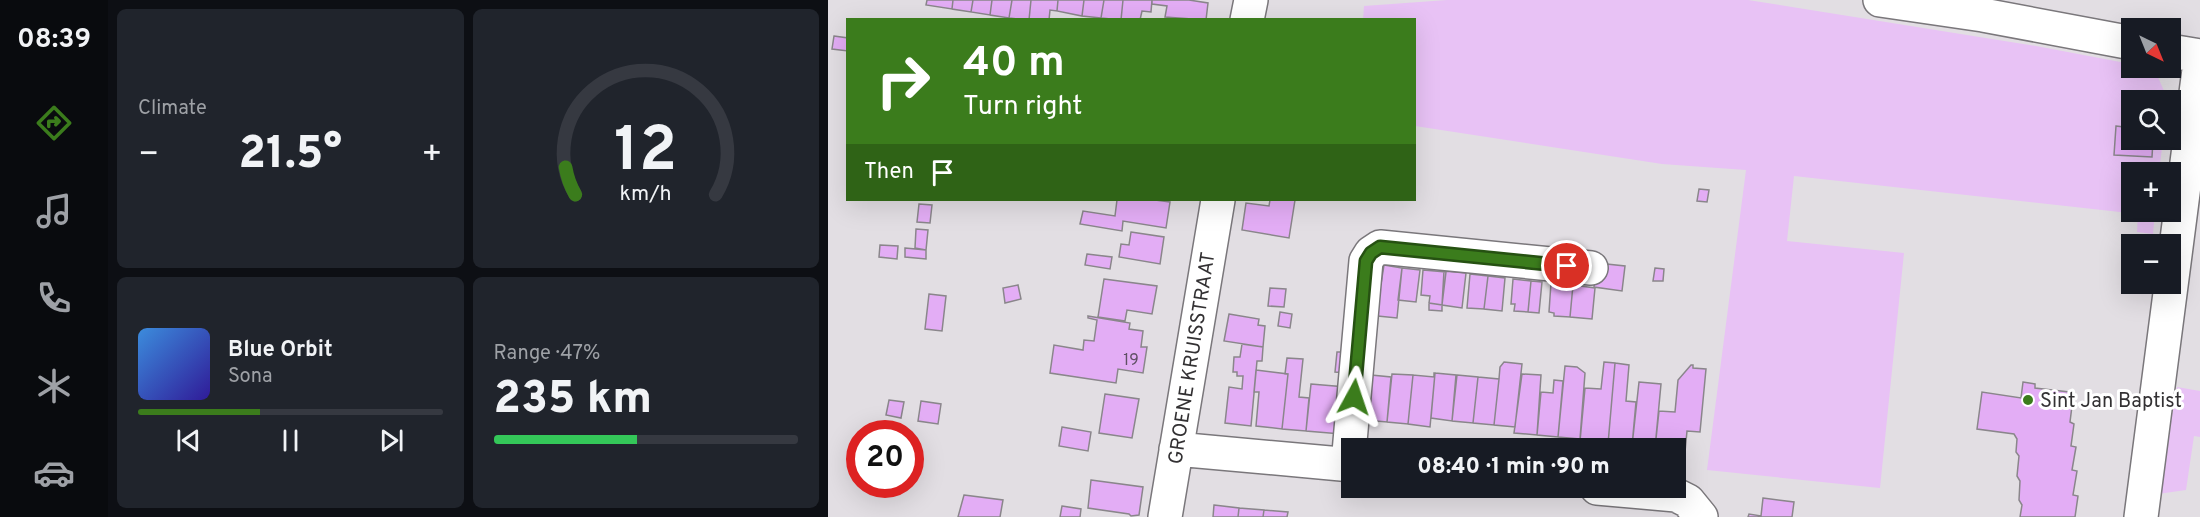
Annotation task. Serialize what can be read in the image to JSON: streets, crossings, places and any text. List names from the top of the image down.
{
  "streets": {
    "street": ["GROENE KRUISSTRAAT"]
  },
  "places": ["Sint Jan Baptist"],
  "house_numbers": ["19"],
  "north": "bottom right",
  "page": {
    "tabs": "08:39",
    "tile": [
      "Climate",
      ["Range · 47%", "235 km"]
    ],
    "map_buttons": ["+", "−"],
    "turn": ["40 m", "Turn right"],
    "heat": ["−", "21.5°", "+"],
    "then": "Then",
    "song": ["Blue Orbit", "Sona"],
    "limit": "20",
    "trip": "08:40 · 1 min · 90 m",
    "gauge": ["12", "km/h"]
  }
}
